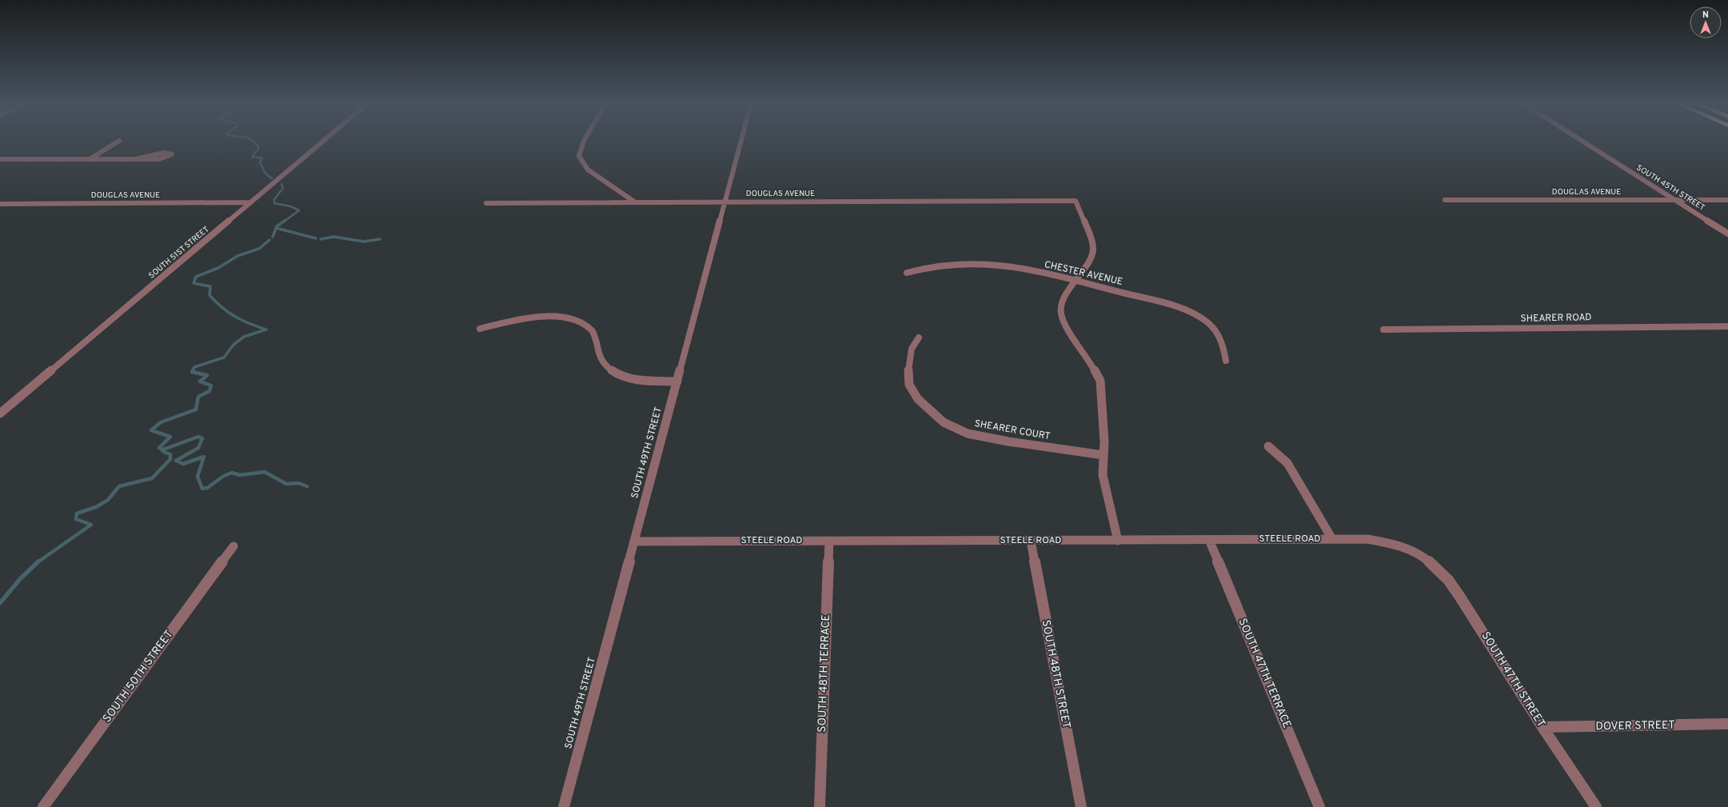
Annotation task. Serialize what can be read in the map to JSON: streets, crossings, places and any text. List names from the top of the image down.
{
  "streets": {
    "street": [
      "SOUTH 45TH STREET",
      "DOUGLAS AVENUE",
      "SOUTH 51ST STREET",
      "CHESTER AVENUE",
      "SHEARER ROAD",
      "SHEARER COURT",
      "SOUTH 49TH STREET",
      "STEELE ROAD",
      "SOUTH 48TH TERRACE",
      "SOUTH 47TH TERRACE",
      "SOUTH 48TH STREET",
      "SOUTH 50TH STREET",
      "SOUTH 47TH STREET",
      "DOVER STREET"
    ]
  },
  "crossings": [
    ["SOUTH 45TH STREET", "DOUGLAS AVENUE"],
    ["DOUGLAS AVENUE", "SOUTH 51ST STREET"],
    ["DOUGLAS AVENUE", "CHESTER AVENUE"],
    ["DOUGLAS AVENUE", "SOUTH 49TH STREET"],
    ["SOUTH 49TH STREET", "STEELE ROAD"],
    ["STEELE ROAD", "SOUTH 48TH TERRACE"],
    ["STEELE ROAD", "SOUTH 47TH TERRACE"],
    ["STEELE ROAD", "SOUTH 48TH STREET"],
    ["STEELE ROAD", "SOUTH 47TH STREET"],
    ["SOUTH 47TH STREET", "DOVER STREET"]
  ],
  "north": "top"
}
